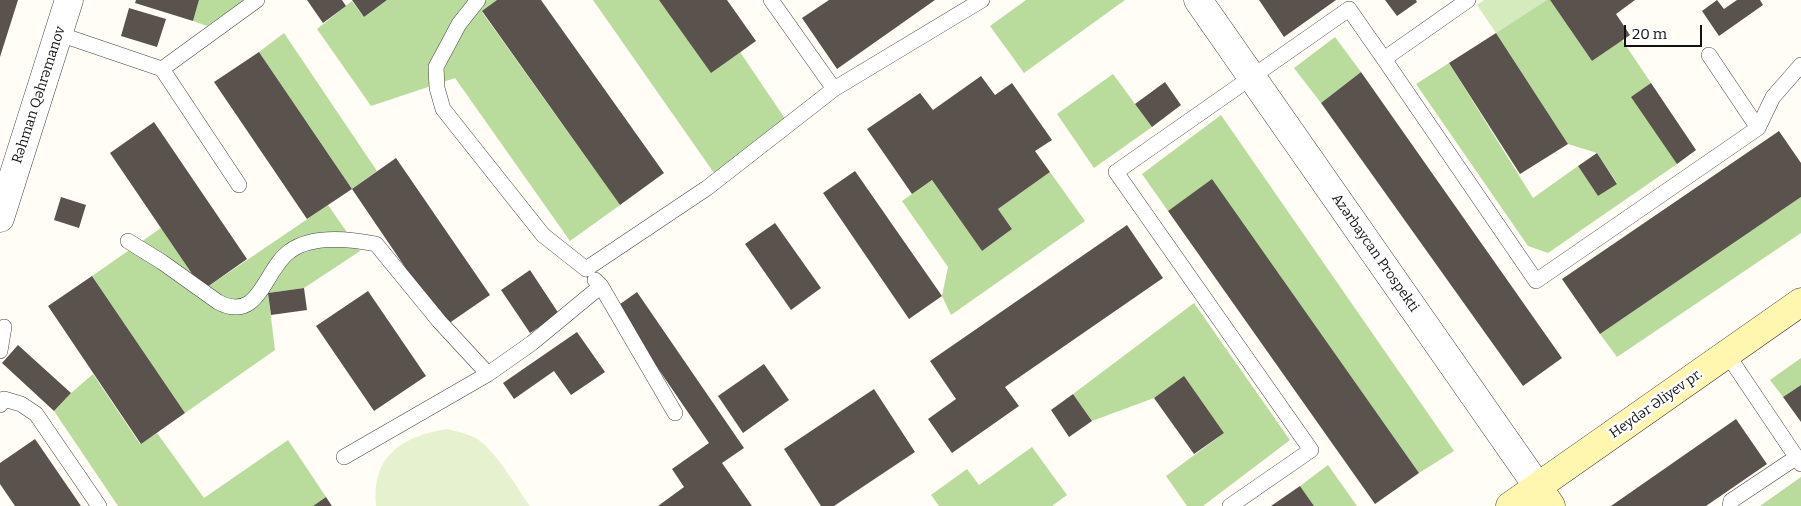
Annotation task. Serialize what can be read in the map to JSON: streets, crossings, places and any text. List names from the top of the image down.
{
  "streets": {
    "main road": ["Heydər Əliyev pr."],
    "street": ["Rəhman Qəhrəmanov", "Azərbaycan Prospekti"]
  },
  "crossings": [
    ["Azərbaycan Prospekti", "Heydər Əliyev pr."]
  ],
  "scale_bar": "20 m"
}
